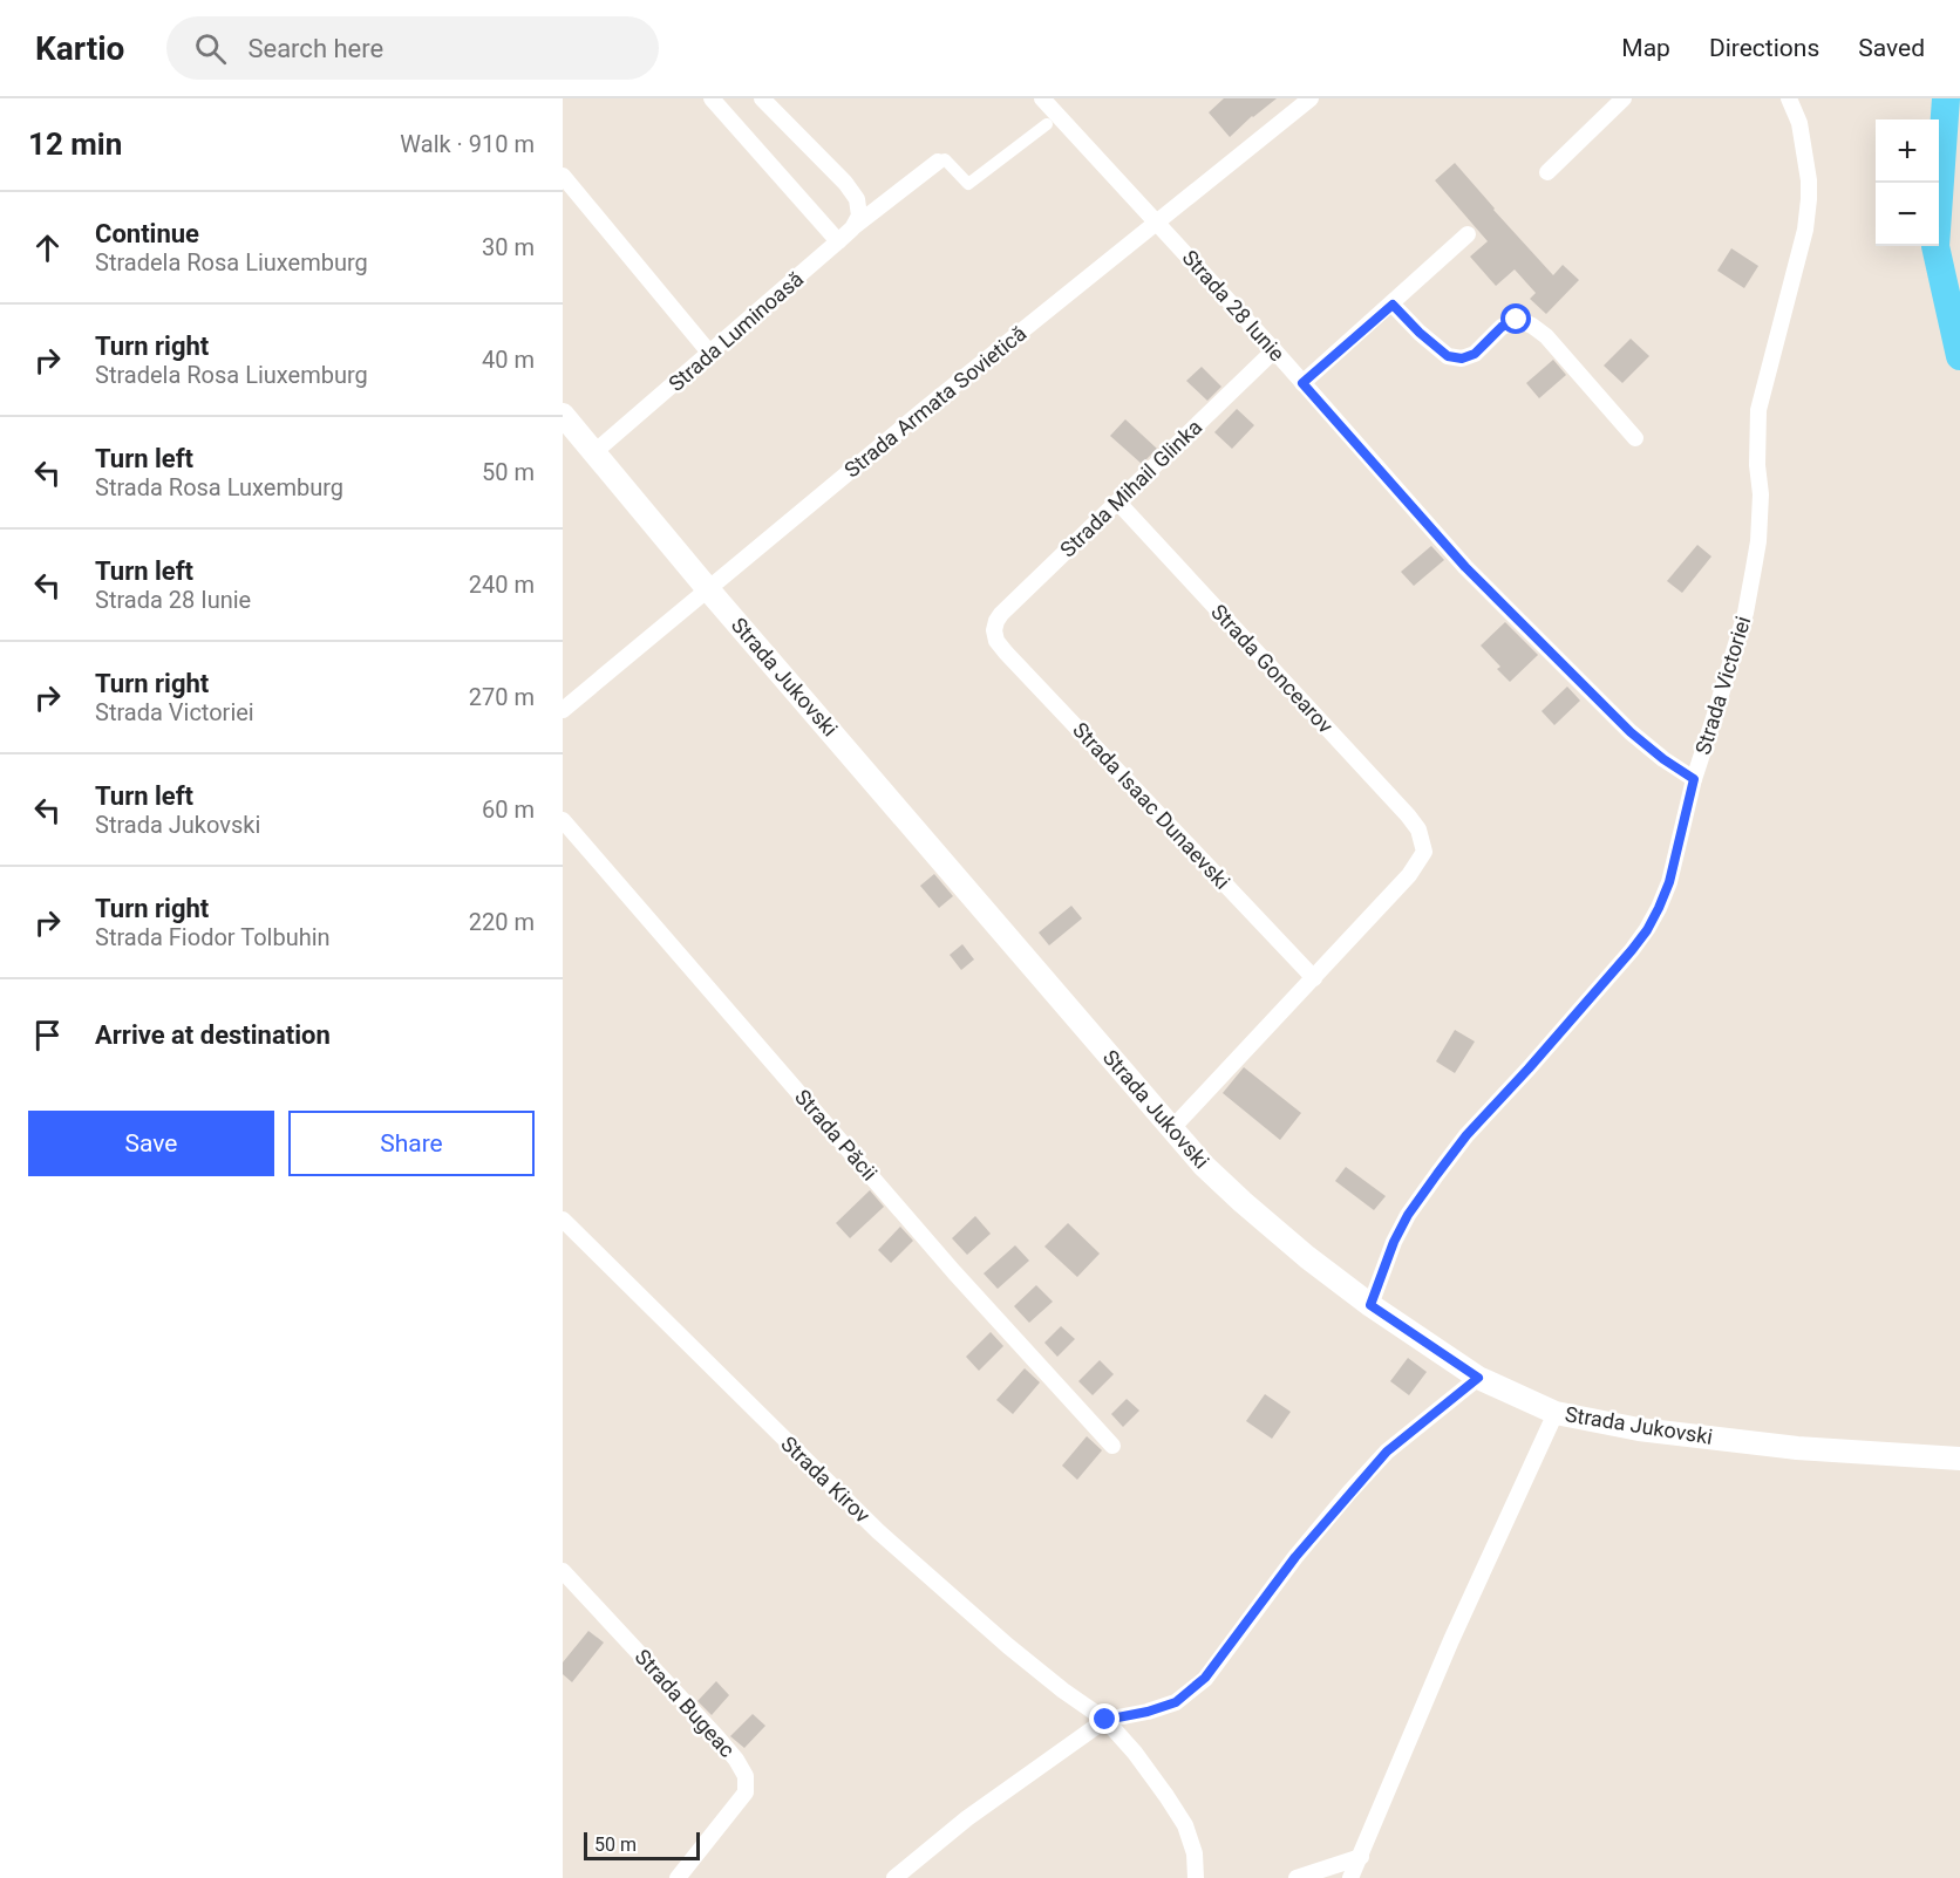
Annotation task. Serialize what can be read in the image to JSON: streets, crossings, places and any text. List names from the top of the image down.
{
  "streets": {
    "main road": ["Strada Jukovski"],
    "street": [
      "Strada 28 Iunie",
      "Strada Luminoasă",
      "Strada Armata Sovietică",
      "Strada Mihail Glinka",
      "Strada Goncearov",
      "Strada Victoriei",
      "Strada Isaac Dunaevski",
      "Strada Păcii",
      "Strada Kirov",
      "Strada Bugeac"
    ]
  },
  "crossings": [
    ["Strada 28 Iunie", "Strada Armata Sovietică"],
    ["Strada 28 Iunie", "Strada Mihail Glinka"],
    ["Strada 28 Iunie", "Strada Victoriei"],
    ["Strada Luminoasă", "Strada Jukovski"],
    ["Strada Armata Sovietică", "Strada Jukovski"],
    ["Strada Mihail Glinka", "Strada Goncearov"],
    ["Strada Mihail Glinka", "Strada Isaac Dunaevski"],
    ["Strada Goncearov", "Strada Isaac Dunaevski"],
    ["Strada Jukovski", "Strada Victoriei"]
  ],
  "scale_bar": "50 m",
  "page": {
    "header": "Kartio",
    "search": "Search here",
    "nav": ["Map", "Directions", "Saved"],
    "heading": ["12 min", "Walk · 910 m"],
    "map_buttons": ["+", "−"],
    "list": [
      ["Continue", "Stradela Rosa Liuxemburg", "30 m"],
      ["Turn right", "Stradela Rosa Liuxemburg", "40 m"],
      ["Turn left", "Strada Rosa Luxemburg", "50 m"],
      ["Turn left", "Strada 28 Iunie", "240 m"],
      ["Turn right", "Strada Victoriei", "270 m"],
      ["Turn left", "Strada Jukovski", "60 m"],
      ["Turn right", "Strada Fiodor Tolbuhin", "220 m"],
      "Arrive at destination"
    ],
    "buttons": ["Save", "Share"],
    "scale": "50 m"
  }
}
